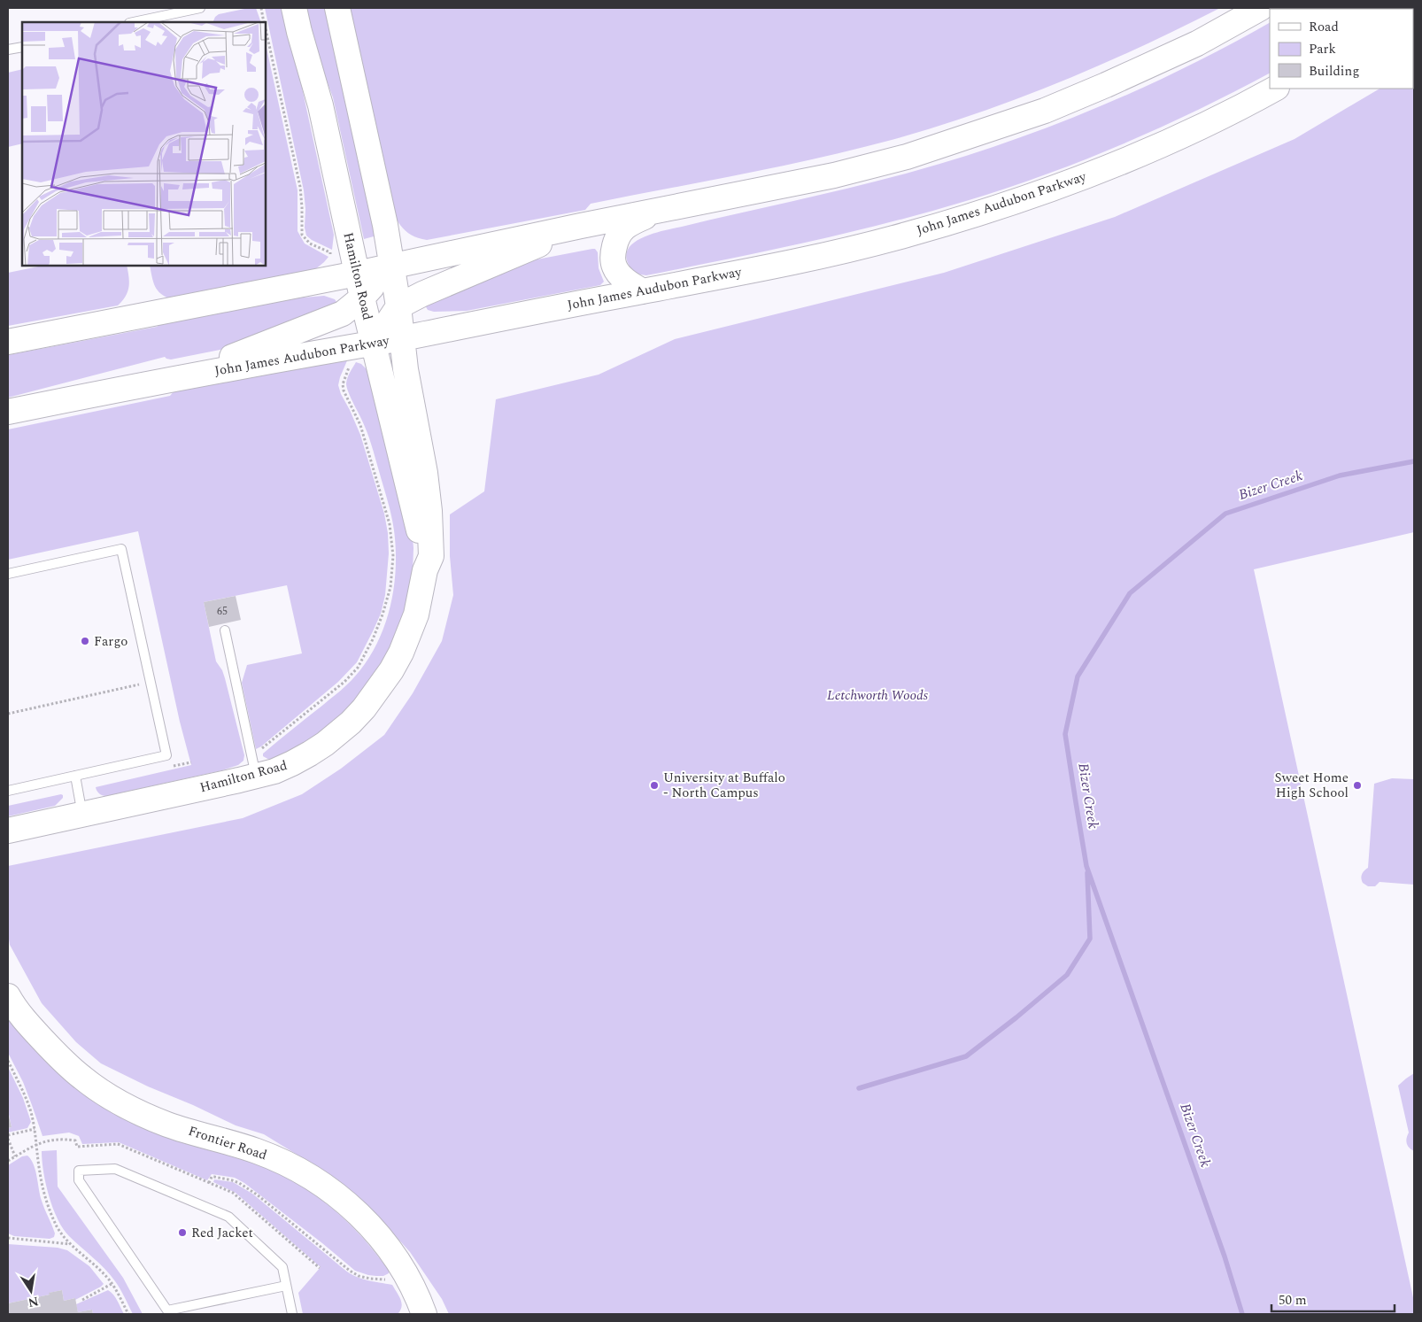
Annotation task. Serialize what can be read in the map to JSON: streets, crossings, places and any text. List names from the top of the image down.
{
  "streets": {
    "main road": ["John James Audubon Parkway", "Hamilton Road", "Frontier Road"]
  },
  "crossings": [
    ["John James Audubon Parkway", "Hamilton Road"]
  ],
  "water": ["Bizer Creek"],
  "parks": ["Letchworth Woods"],
  "places": [
    "Fargo",
    "University at Buffalo - North Campus",
    "Sweet Home High School",
    "Red Jacket"
  ],
  "house_numbers": ["65"],
  "legend": ["Road", "Park", "Building"],
  "scale_bar": "50 m",
  "north": "bottom"
}
